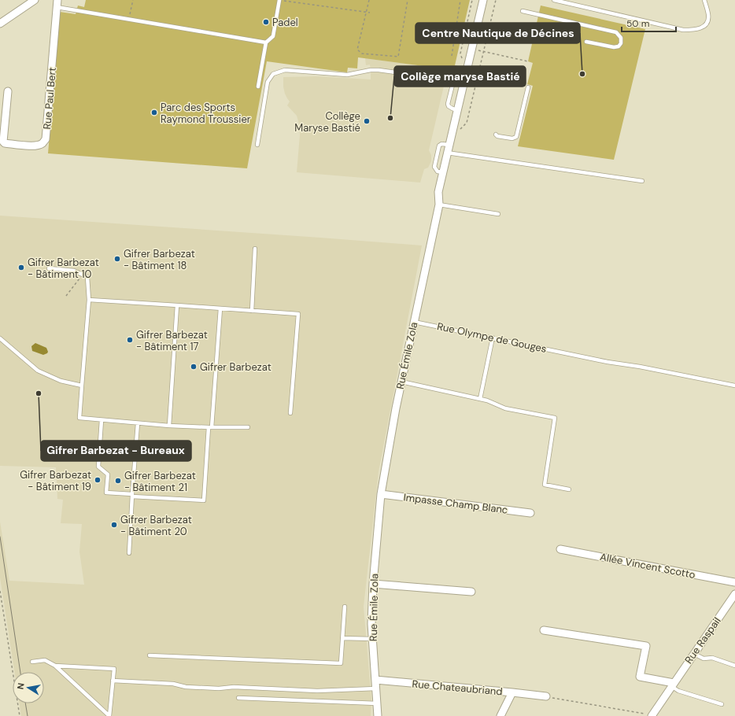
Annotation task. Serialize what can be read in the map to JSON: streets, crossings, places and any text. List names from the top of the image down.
{
  "streets": {
    "street": [
      "Rue Paul Bert",
      "Rue Émile Zola",
      "Impasse Champ Blanc",
      "Allée Vincent Scotto",
      "Rue Raspail",
      "Rue Chateaubriand"
    ],
    "lane": ["Rue Olympe de Gouges"]
  },
  "crossings": [
    ["Rue Olympe de Gouges", "Rue Émile Zola"],
    ["Rue Émile Zola", "Impasse Champ Blanc"],
    ["Rue Émile Zola", "Rue Chateaubriand"]
  ],
  "places": [
    "Padel",
    "Centre Nautique de Décines",
    "Parc des Sports Raymond Troussier",
    "Collège maryse Bastié",
    "Collège Maryse Bastié",
    "Gifrer Barbezat - Bâtiment 18",
    "Gifrer Barbezat - Bâtiment 10",
    "Gifrer Barbezat - Bâtiment 17",
    "Gifrer Barbezat",
    "Gifrer Barbezat - Bureaux",
    "Gifrer Barbezat - Bâtiment 19",
    "Gifrer Barbezat - Bâtiment 21",
    "Gifrer Barbezat - Bâtiment 20"
  ],
  "scale_bar": "50 m",
  "north": "left"
}
